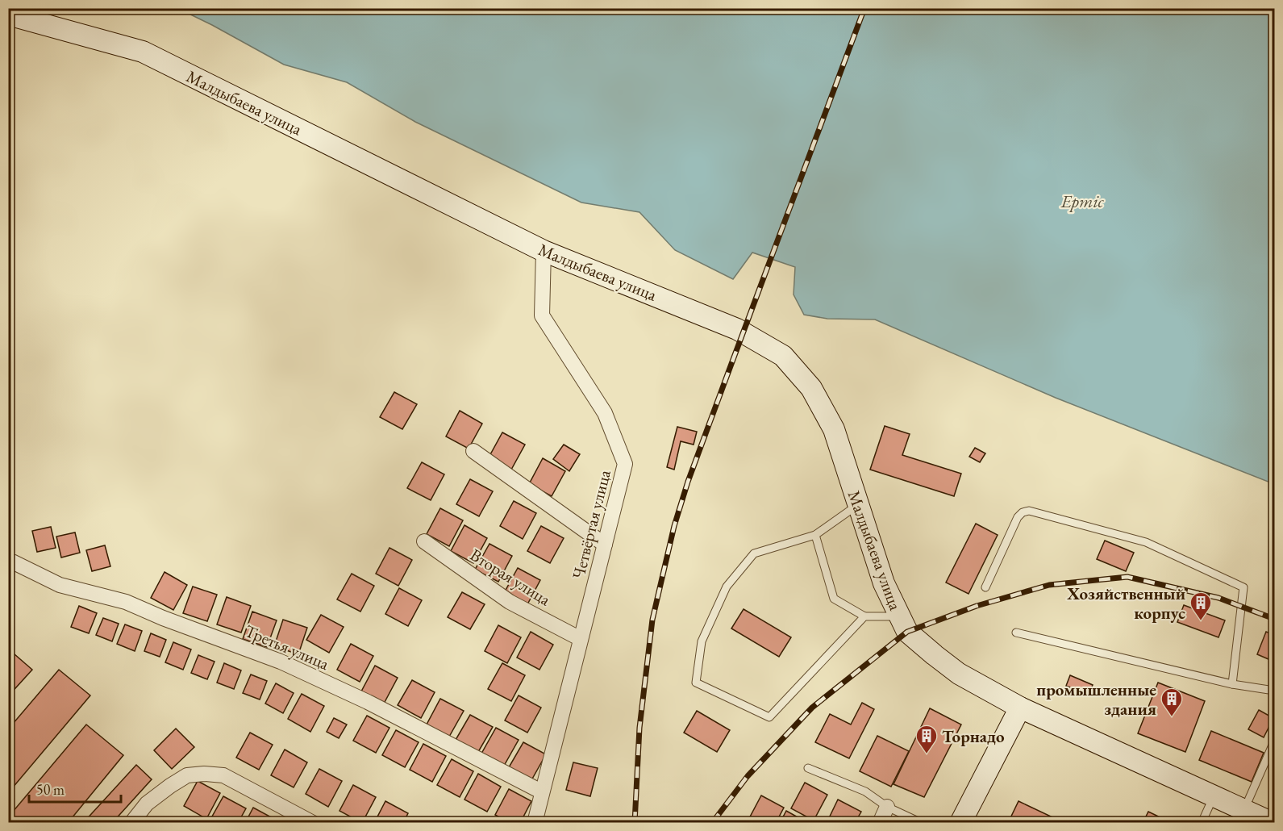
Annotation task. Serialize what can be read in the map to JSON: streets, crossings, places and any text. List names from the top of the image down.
{
  "streets": {
    "main road": ["Малдыбаева улица"],
    "street": ["Четвёртая улица", "Вторая улица", "Третья улица"]
  },
  "crossings": [
    ["Малдыбаева улица", "Четвёртая улица"],
    ["Четвёртая улица", "Вторая улица"],
    ["Четвёртая улица", "Третья улица"]
  ],
  "water": ["Ертіс"],
  "places": {
    "building": ["Хозяйственный корпус", "промышленные здания", "Торнадо"]
  },
  "scale_bar": "50 m"
}
